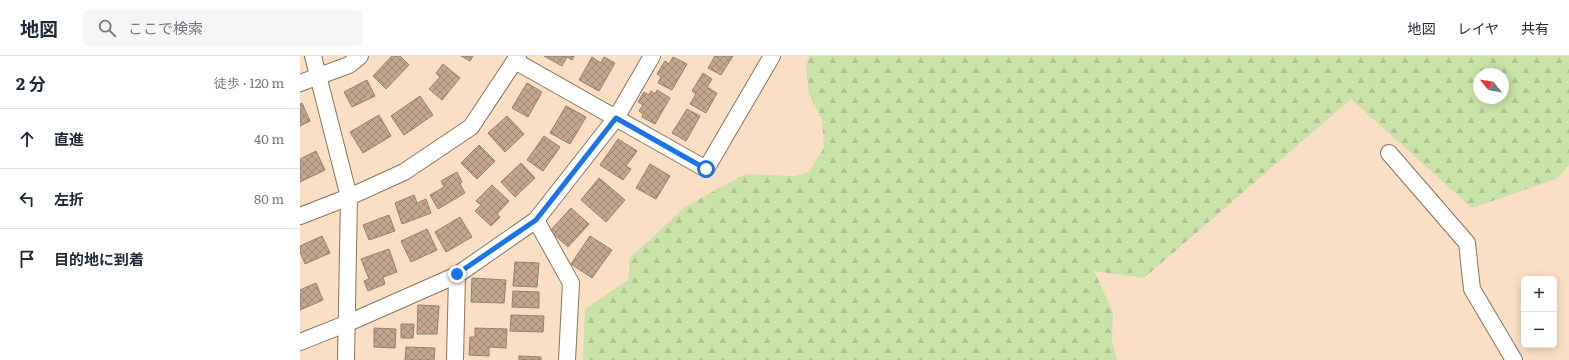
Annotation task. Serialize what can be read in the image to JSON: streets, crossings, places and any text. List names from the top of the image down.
{
  "north": "top left",
  "page": {
    "header": "地図",
    "search": "ここで検索",
    "nav": ["地図", "レイヤ", "共有"],
    "heading": ["2 分", "徒歩 · 120 m"],
    "list": [
      ["直進", "40 m"],
      ["左折", "80 m"],
      "目的地に到着"
    ],
    "map_buttons": ["+", "−"]
  }
}
